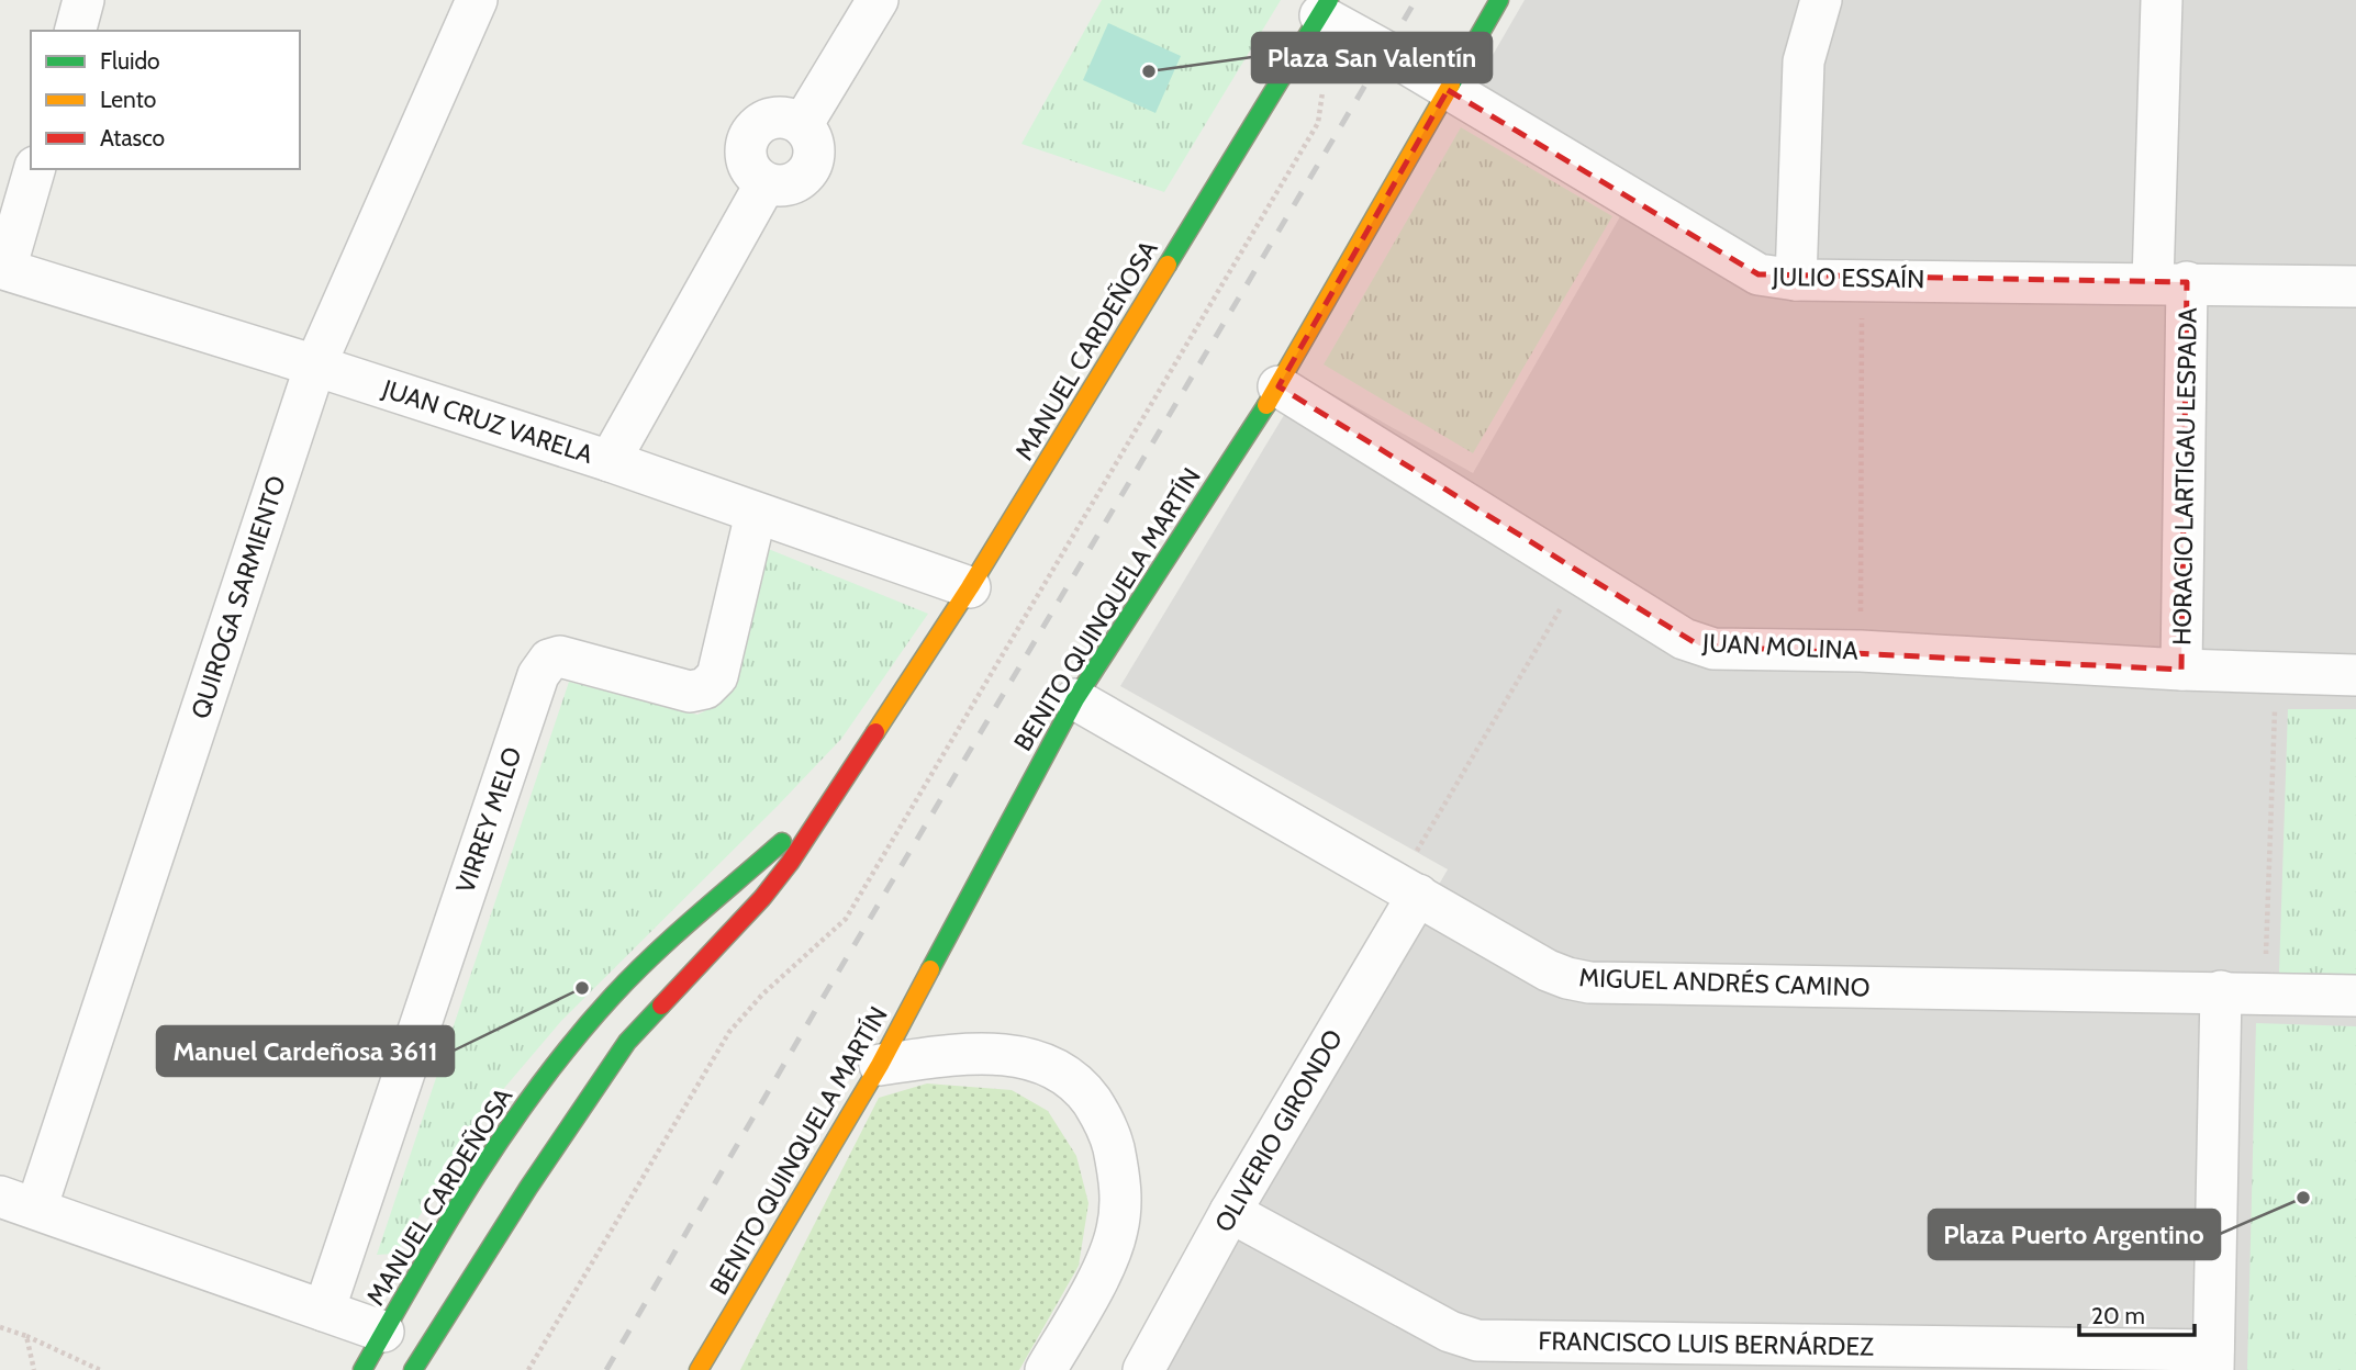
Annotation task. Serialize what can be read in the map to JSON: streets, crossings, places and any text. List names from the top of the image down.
{
  "streets": {
    "main road": ["MANUEL CARDEÑOSA", "BENITO QUINQUELA MARTÍN"],
    "street": [
      "JULIO ESSAÍN",
      "JUAN CRUZ VARELA",
      "HORACIO LARTIGAU LESPADA",
      "QUIROGA SARMIENTO",
      "JUAN MOLINA",
      "VIRREY MELO",
      "MIGUEL ANDRÉS CAMINO",
      "OLIVERIO GIRONDO",
      "FRANCISCO LUIS BERNÁRDEZ"
    ]
  },
  "crossings": [
    ["JULIO ESSAÍN", "MANUEL CARDEÑOSA"],
    ["JULIO ESSAÍN", "HORACIO LARTIGAU LESPADA"],
    ["JULIO ESSAÍN", "BENITO QUINQUELA MARTÍN"],
    ["MANUEL CARDEÑOSA", "JUAN CRUZ VARELA"],
    ["JUAN CRUZ VARELA", "QUIROGA SARMIENTO"],
    ["JUAN CRUZ VARELA", "VIRREY MELO"],
    ["HORACIO LARTIGAU LESPADA", "JUAN MOLINA"],
    ["BENITO QUINQUELA MARTÍN", "JUAN MOLINA"],
    ["BENITO QUINQUELA MARTÍN", "MIGUEL ANDRÉS CAMINO"],
    ["MIGUEL ANDRÉS CAMINO", "OLIVERIO GIRONDO"],
    ["OLIVERIO GIRONDO", "FRANCISCO LUIS BERNÁRDEZ"]
  ],
  "places": ["Plaza San Valentín", "Manuel Cardeñosa 3611", "Plaza Puerto Argentino"],
  "legend": ["Fluido", "Lento", "Atasco"],
  "scale_bar": "20 m"
}
